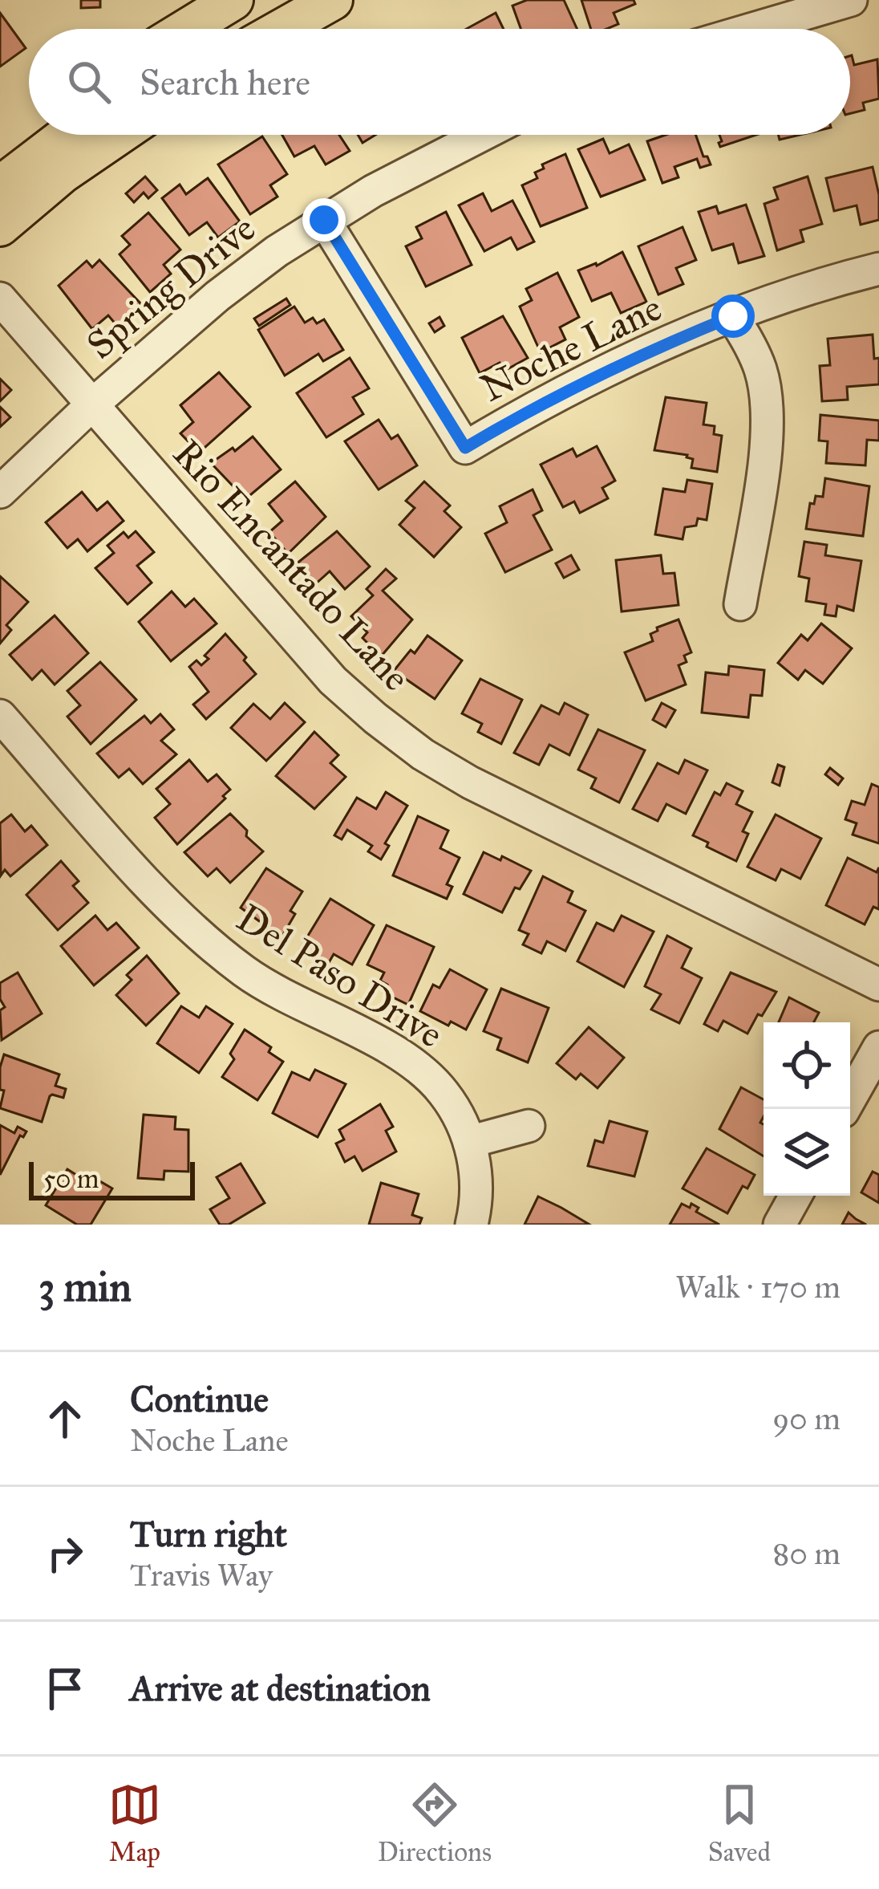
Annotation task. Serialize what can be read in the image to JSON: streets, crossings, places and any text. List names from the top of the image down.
{
  "streets": {
    "street": [
      "Spring Drive",
      "Noche Lane",
      "Rio Encantado Lane",
      "Del Paso Drive"
    ]
  },
  "crossings": [
    ["Spring Drive", "Noche Lane"],
    ["Spring Drive", "Rio Encantado Lane"]
  ],
  "scale_bar": "50 m",
  "page": {
    "search": "Search here",
    "scale": "50 m",
    "heading": ["3 min", "Walk · 170 m"],
    "list": [
      ["Continue", "Noche Lane", "90 m"],
      ["Turn right", "Travis Way", "80 m"],
      "Arrive at destination"
    ],
    "nav": ["Map", "Directions", "Saved"]
  }
}
